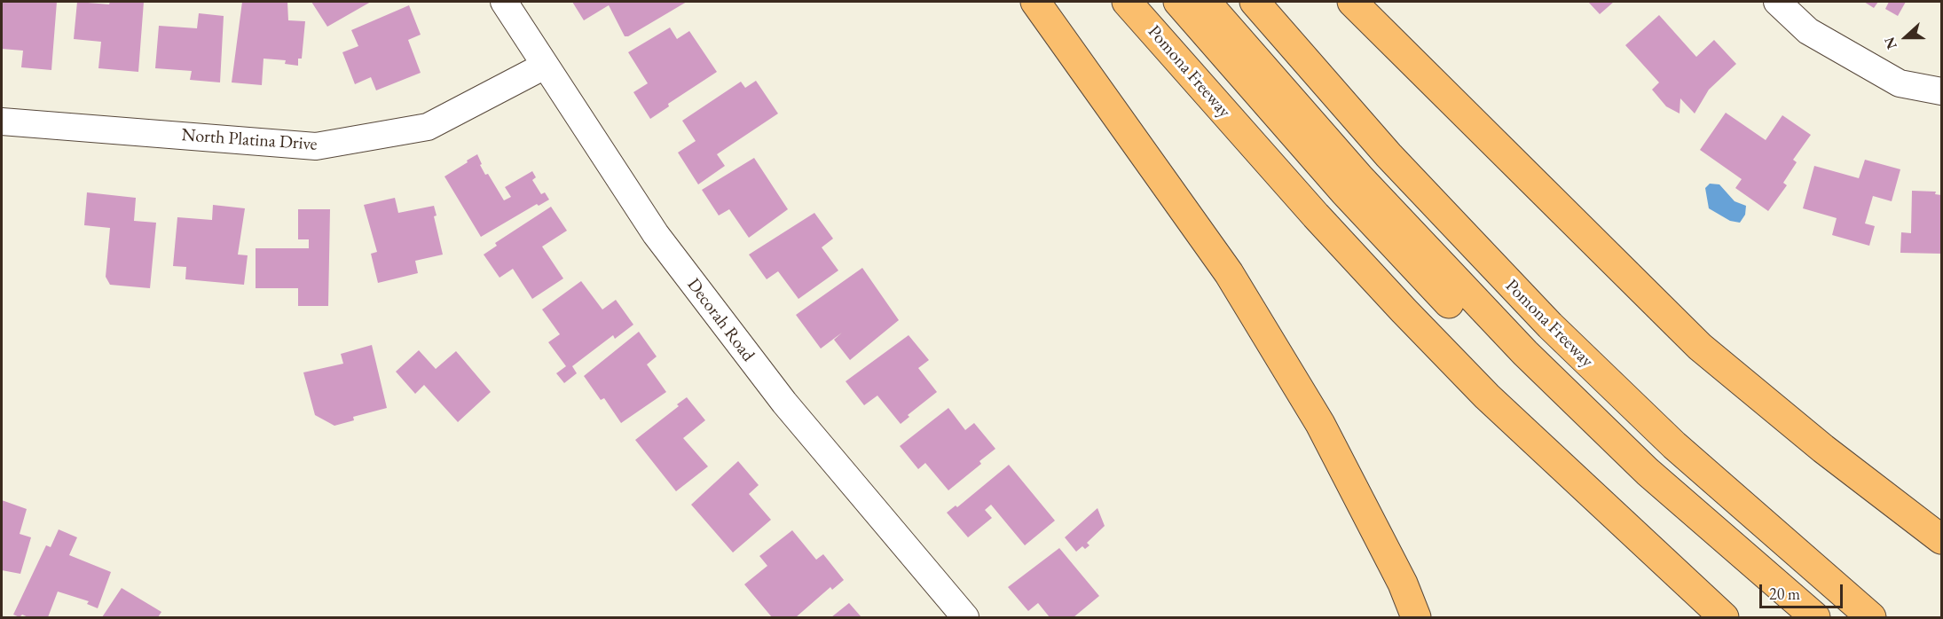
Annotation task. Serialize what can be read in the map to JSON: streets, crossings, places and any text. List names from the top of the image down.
{
  "streets": {
    "highway": ["Pomona Freeway"],
    "street": ["North Platina Drive", "Decorah Road"]
  },
  "crossings": [
    ["North Platina Drive", "Decorah Road"]
  ],
  "scale_bar": "20 m",
  "north": "left"
}
